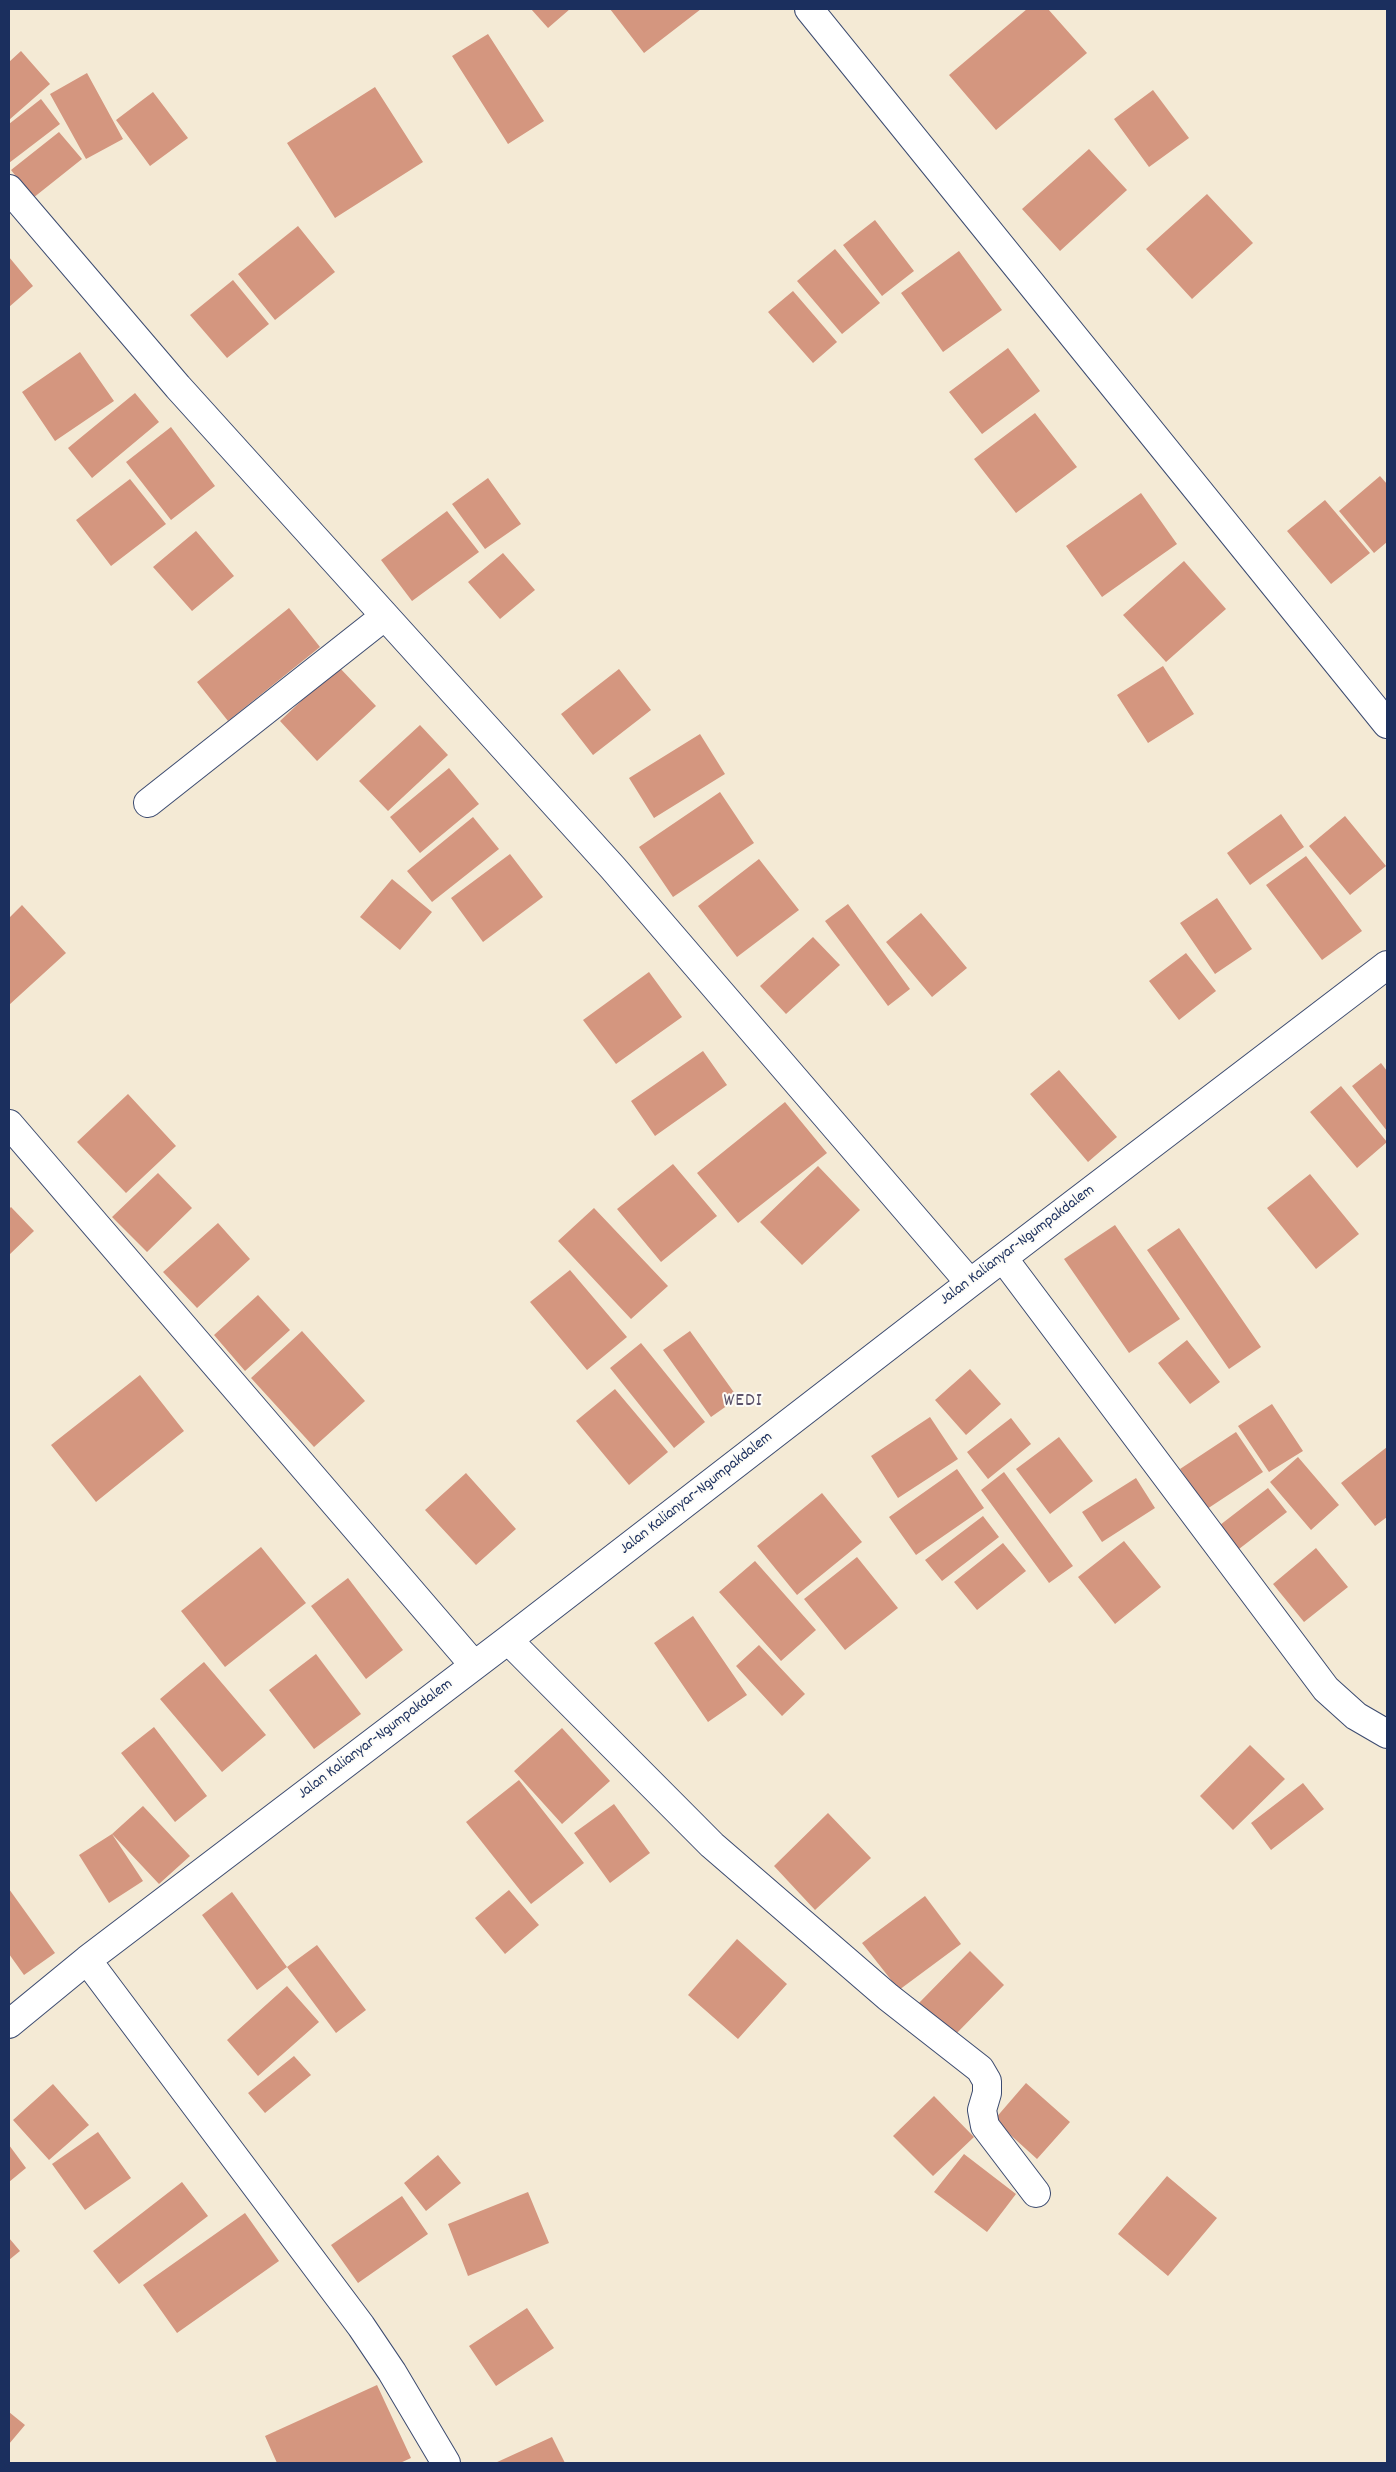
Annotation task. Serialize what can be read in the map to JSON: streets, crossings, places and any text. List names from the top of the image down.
{
  "streets": {
    "street": ["Jalan Kalianyar-Ngumpakdalem"]
  },
  "districts": ["WEDI"]
}
